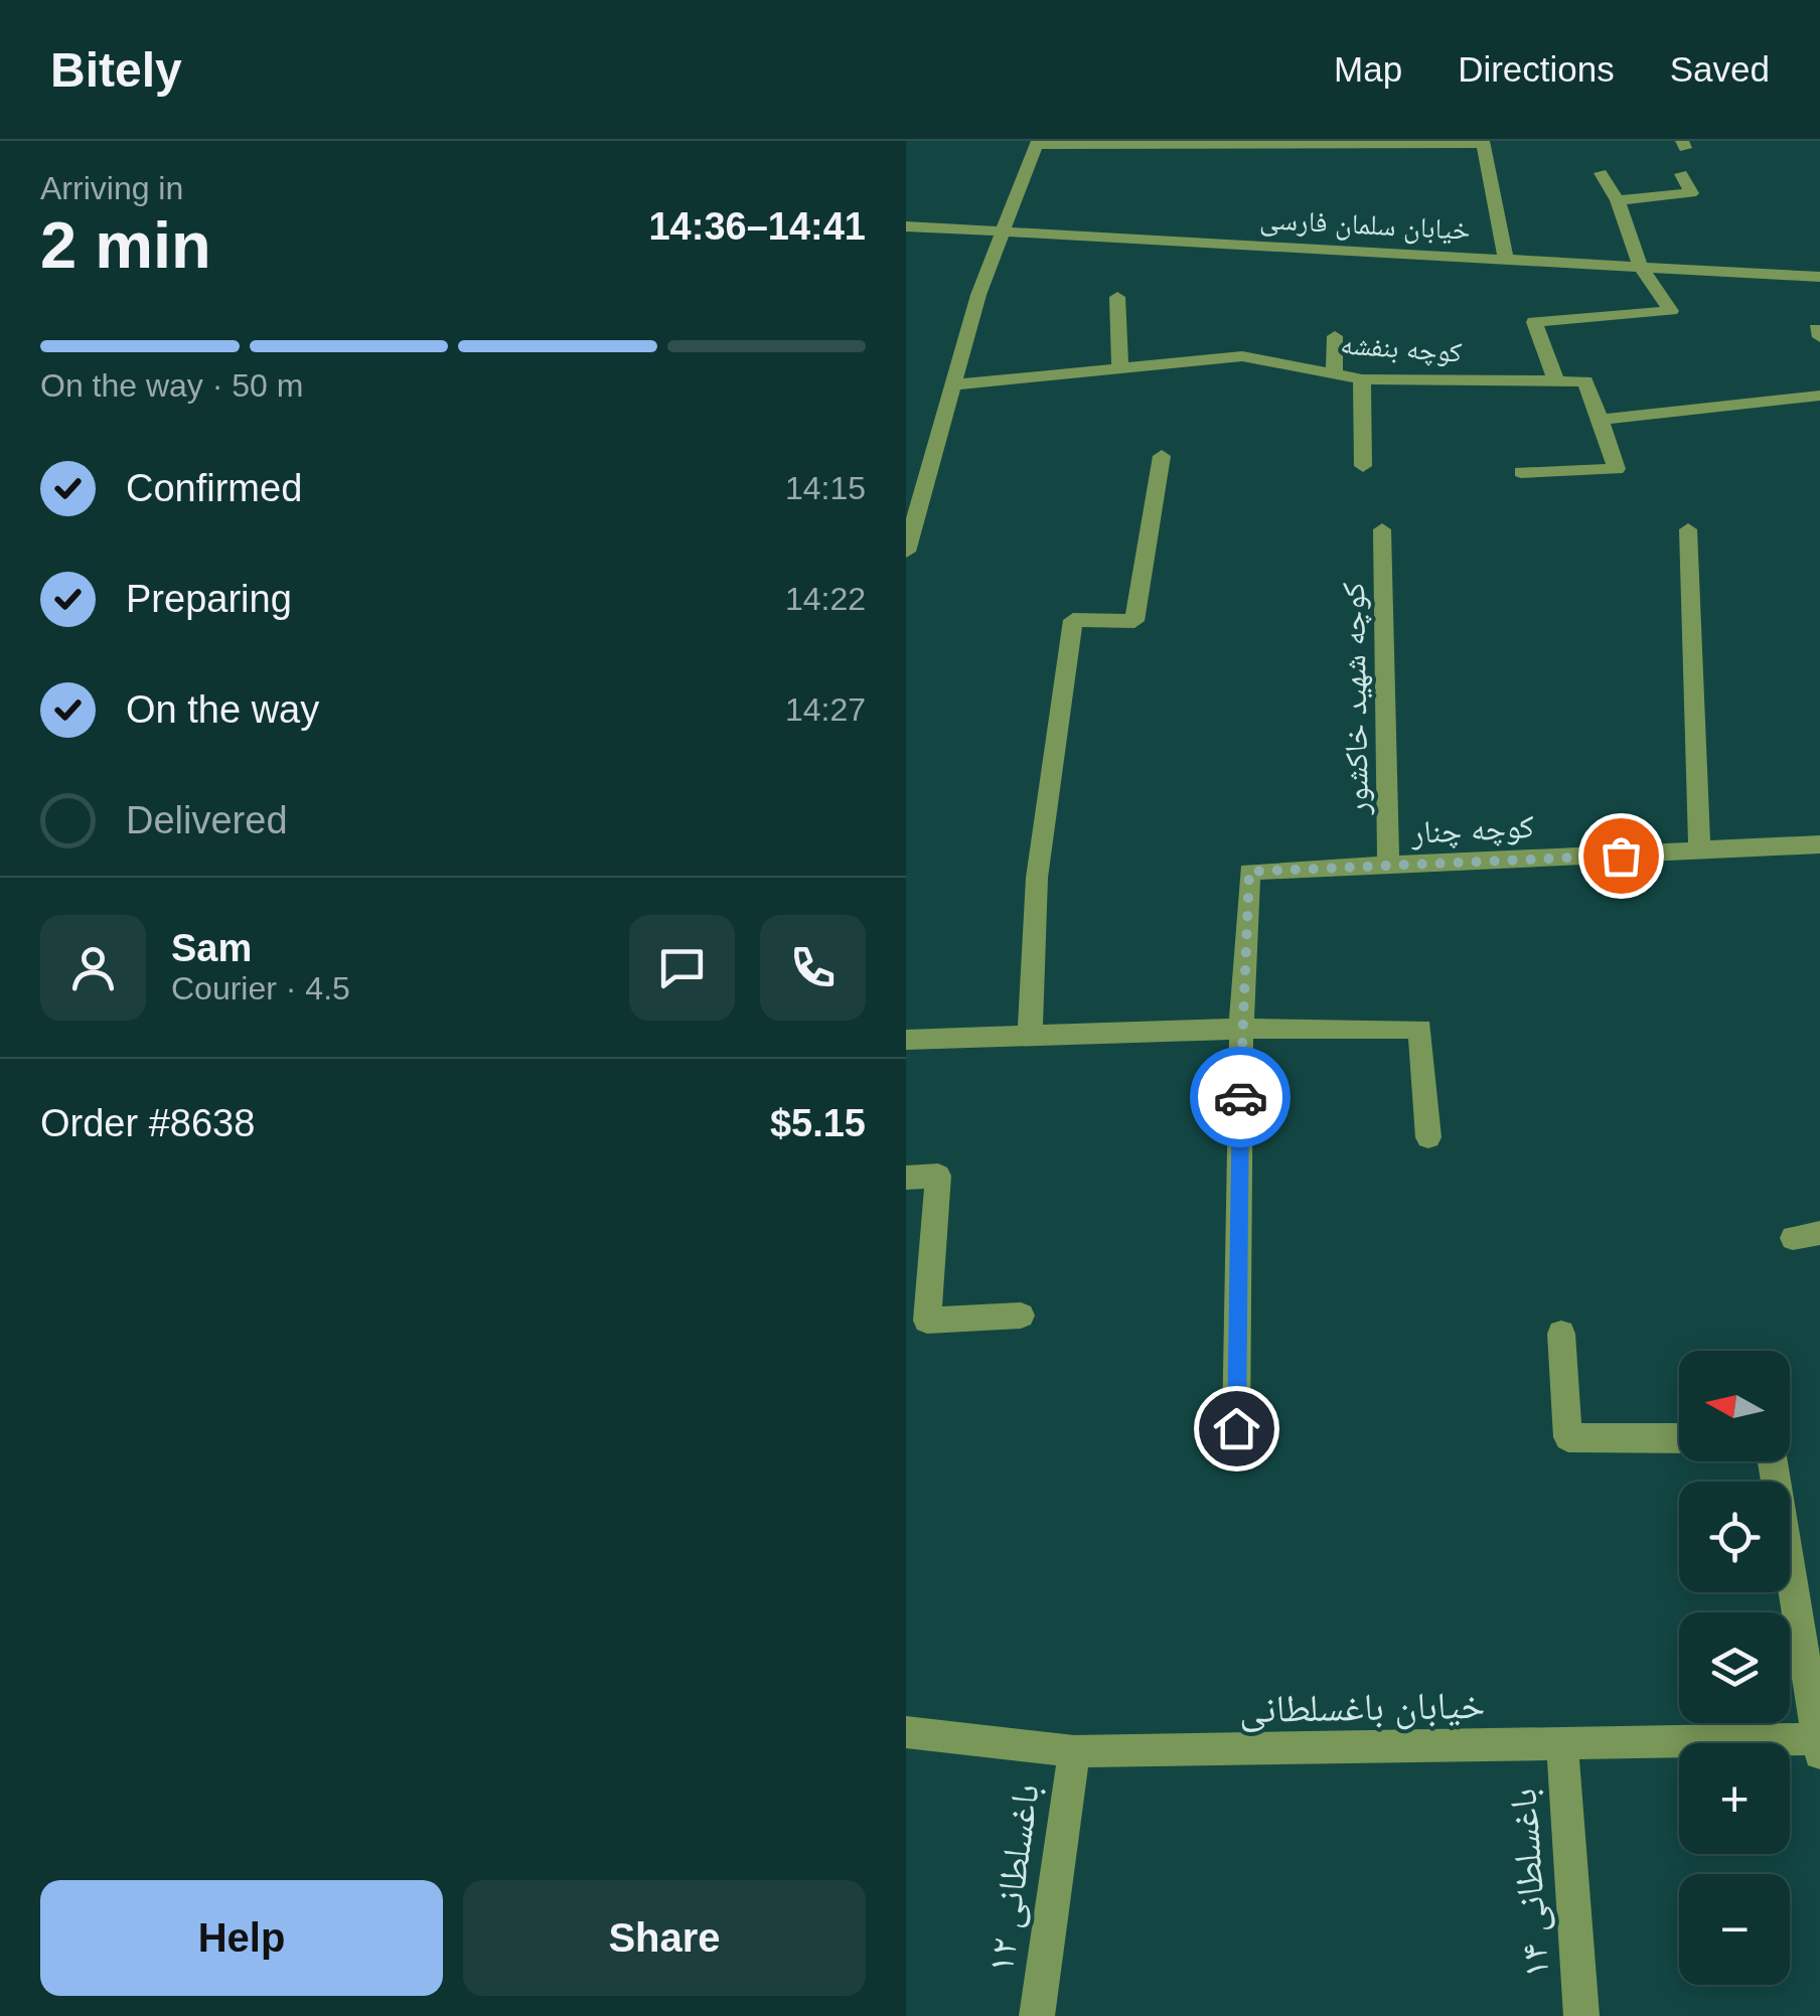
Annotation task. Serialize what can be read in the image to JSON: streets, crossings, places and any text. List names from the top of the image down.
{
  "streets": {
    "street": [
      "خیابان سلمان فارسی",
      "کوچه بنفشه",
      "کوچه شهید خاکشور",
      "کوچه چنار",
      "خیابان باغسلطانی",
      "باغسلطانی ۱۲",
      "باغسلطانی ۱۴"
    ]
  },
  "crossings": [
    ["کوچه شهید خاکشور", "کوچه چنار"],
    ["خیابان باغسلطانی", "باغسلطانی ۱۲"],
    ["خیابان باغسلطانی", "باغسلطانی ۱۴"]
  ],
  "north": "left",
  "page": {
    "header": "Bitely",
    "nav": ["Map", "Directions", "Saved"],
    "heading": ["2 min", "Arriving in", "14:36–14:41"],
    "panel": [
      "Sam",
      "Courier · 4.5",
      "Order #8638",
      "$5.15"
    ],
    "bar": "On the way · 50 m",
    "list": [
      ["Confirmed", "14:15"],
      ["Preparing", "14:22"],
      ["On the way", "14:27"],
      "Delivered"
    ],
    "map_buttons": ["+", "−"],
    "buttons": ["Help", "Share"]
  }
}
